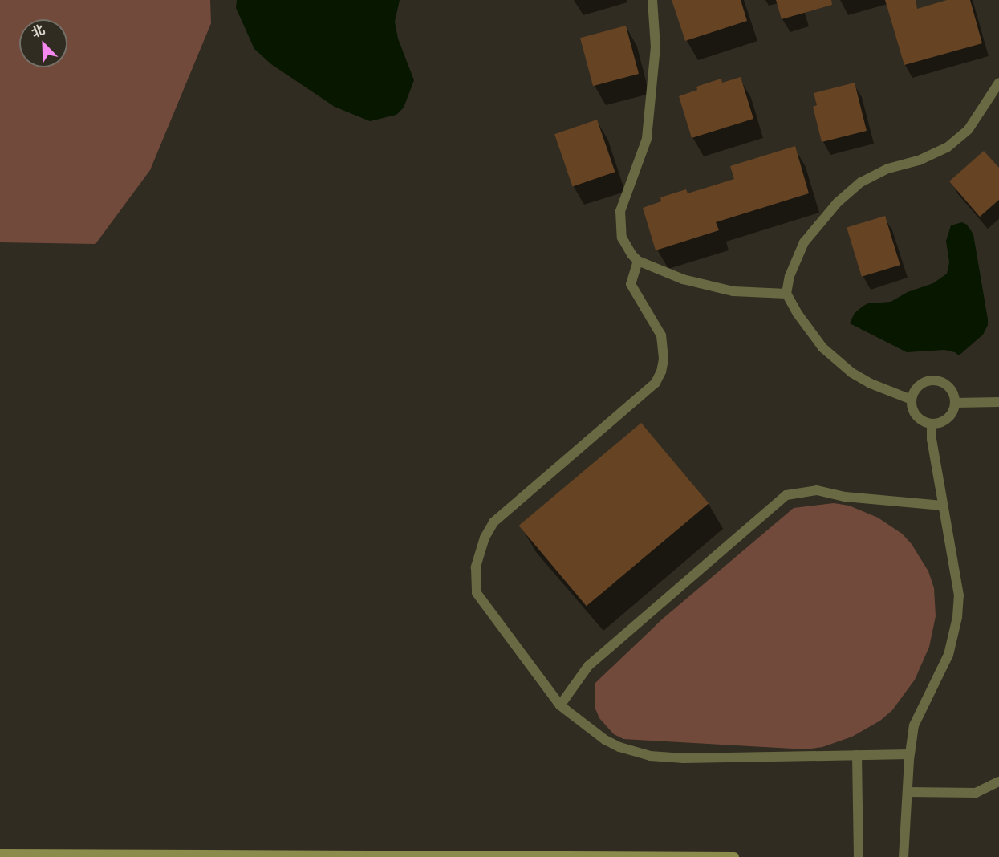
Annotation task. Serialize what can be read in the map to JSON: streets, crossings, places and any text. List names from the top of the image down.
{
  "north": "top left"
}
